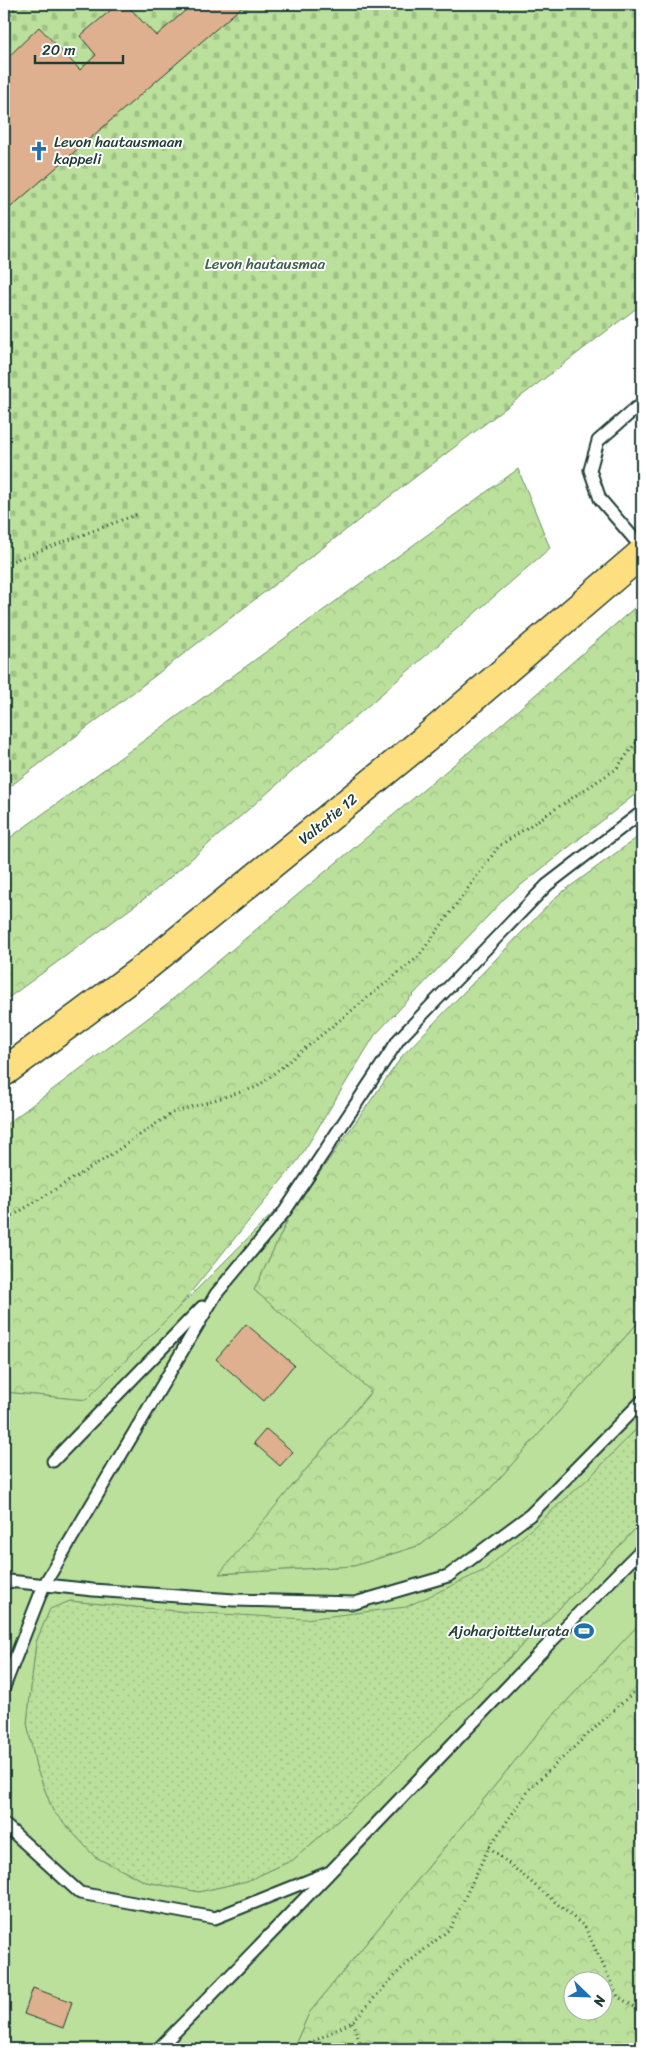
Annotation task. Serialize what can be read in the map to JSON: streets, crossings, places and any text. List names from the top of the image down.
{
  "streets": {
    "highway": ["Valtatie 12"]
  },
  "parks": ["Levon hautausmaa"],
  "places": {
    "church": ["Levon hautausmaan kappeli"],
    "sports": ["Ajoharjoittelurata"]
  },
  "scale_bar": "20 m",
  "north": "bottom right"
}
